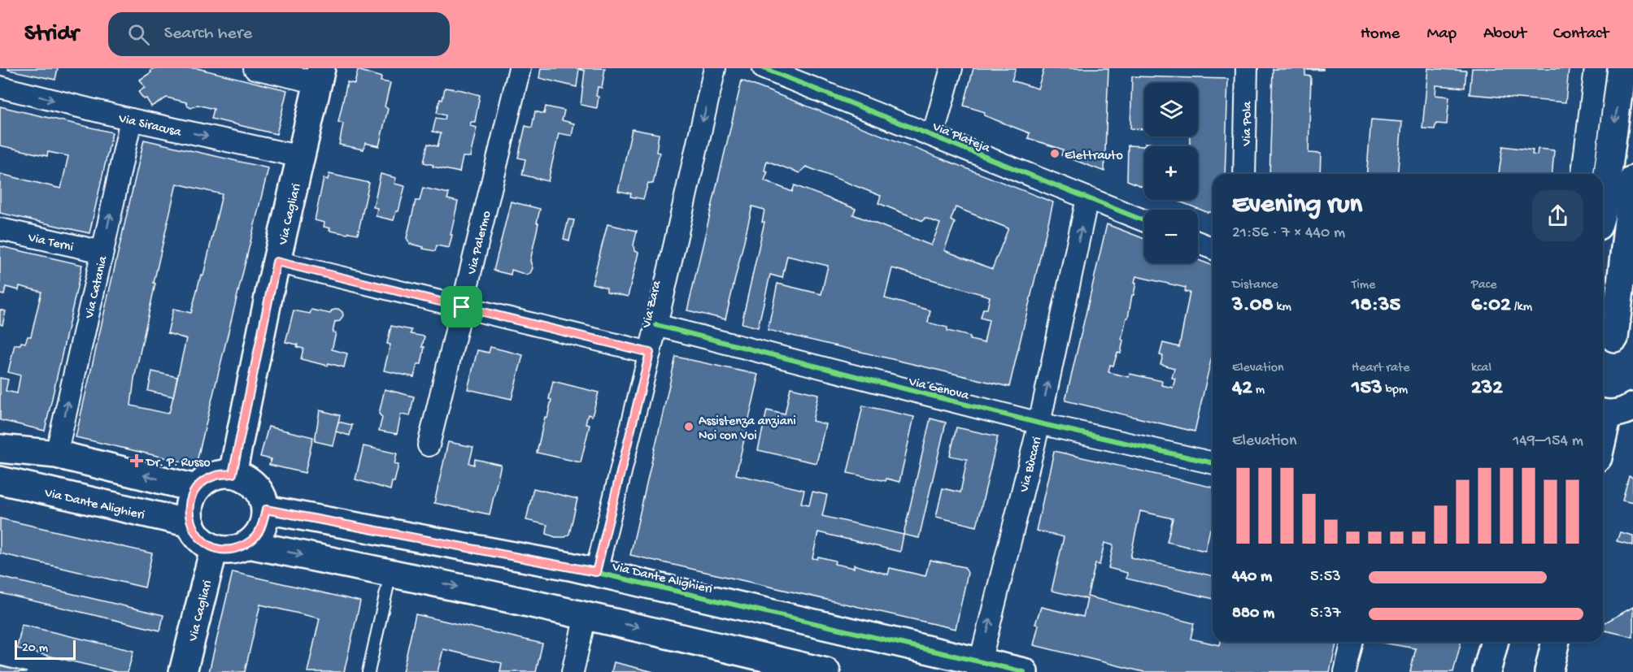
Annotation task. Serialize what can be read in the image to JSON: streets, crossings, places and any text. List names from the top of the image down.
{
  "streets": {
    "street": [
      "Via Siracusa",
      "Via Pola",
      "Via Plateja",
      "Via Cagliari",
      "Via Terni",
      "Via Palermo",
      "Via Catania",
      "Via Zara",
      "Via Genova",
      "Via Bùccari",
      "Via Dante Alighieri"
    ]
  },
  "crossings": [
    ["Via Siracusa", "Via Cagliari"],
    ["Via Siracusa", "Via Catania"],
    ["Via Plateja", "Via Bùccari"],
    ["Via Cagliari", "Via Dante Alighieri"],
    ["Via Terni", "Via Catania"],
    ["Via Zara", "Via Genova"],
    ["Via Zara", "Via Dante Alighieri"],
    ["Via Genova", "Via Bùccari"],
    ["Via Bùccari", "Via Dante Alighieri"]
  ],
  "one_way": [
    "Via Siracusa",
    "Via Catania",
    "Via Zara",
    "Via Bùccari"
  ],
  "places": {
    "other": ["Elettrauto", "Assistenza anziani Noi con Voi"],
    "health": ["Dr. P. Russo"]
  },
  "scale_bar": "20 m",
  "page": {
    "header": "Stridr",
    "search": "Search here",
    "nav": [
      "Home",
      "Map",
      "About",
      "Contact"
    ],
    "map_buttons": ["+", "−"],
    "heading": ["Evening run", "21:56 · 7 × 440 m"],
    "stats": [
      ["Distance", "3.08 km"],
      ["Time", "18:35"],
      ["Pace", "6:02 /km"],
      ["Elevation", "42 m"],
      ["Heart rate", "153 bpm"],
      ["kcal", "232"]
    ],
    "chart": ["Elevation", "149–154 m"],
    "list": [
      {
        "name": "440 m",
        "note": "5:53"
      },
      {
        "name": "880 m",
        "note": "5:37"
      }
    ],
    "scale": "20 m"
  }
}
